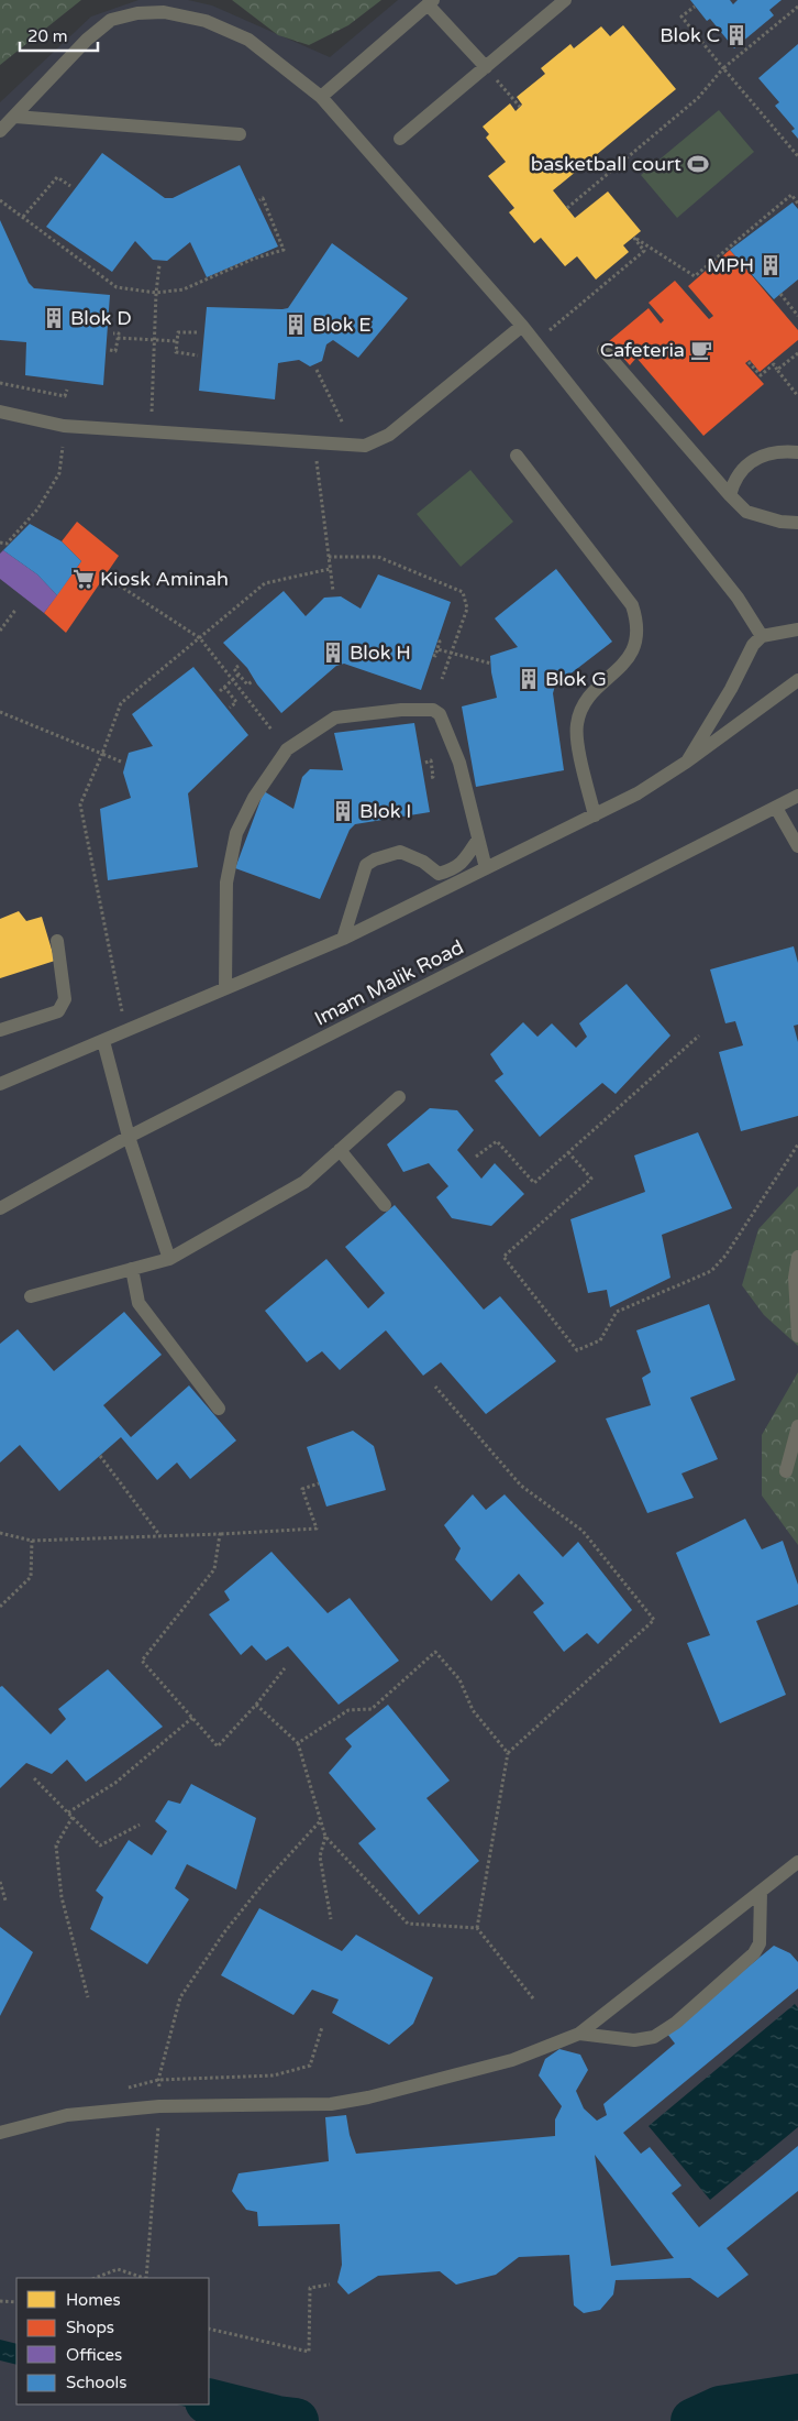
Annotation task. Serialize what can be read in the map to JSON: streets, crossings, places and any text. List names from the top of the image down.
{
  "streets": {
    "lane": ["Imam Malik Road"]
  },
  "places": {
    "building": [
      "Blok C",
      "MPH",
      "Blok D",
      "Blok E",
      "Blok H",
      "Blok G",
      "Blok I"
    ],
    "sports": ["basketball court"],
    "cafe": ["Cafeteria"],
    "supermarket": ["Kiosk Aminah"]
  },
  "legend": [
    "Homes",
    "Shops",
    "Offices",
    "Schools"
  ],
  "scale_bar": "20 m"
}
